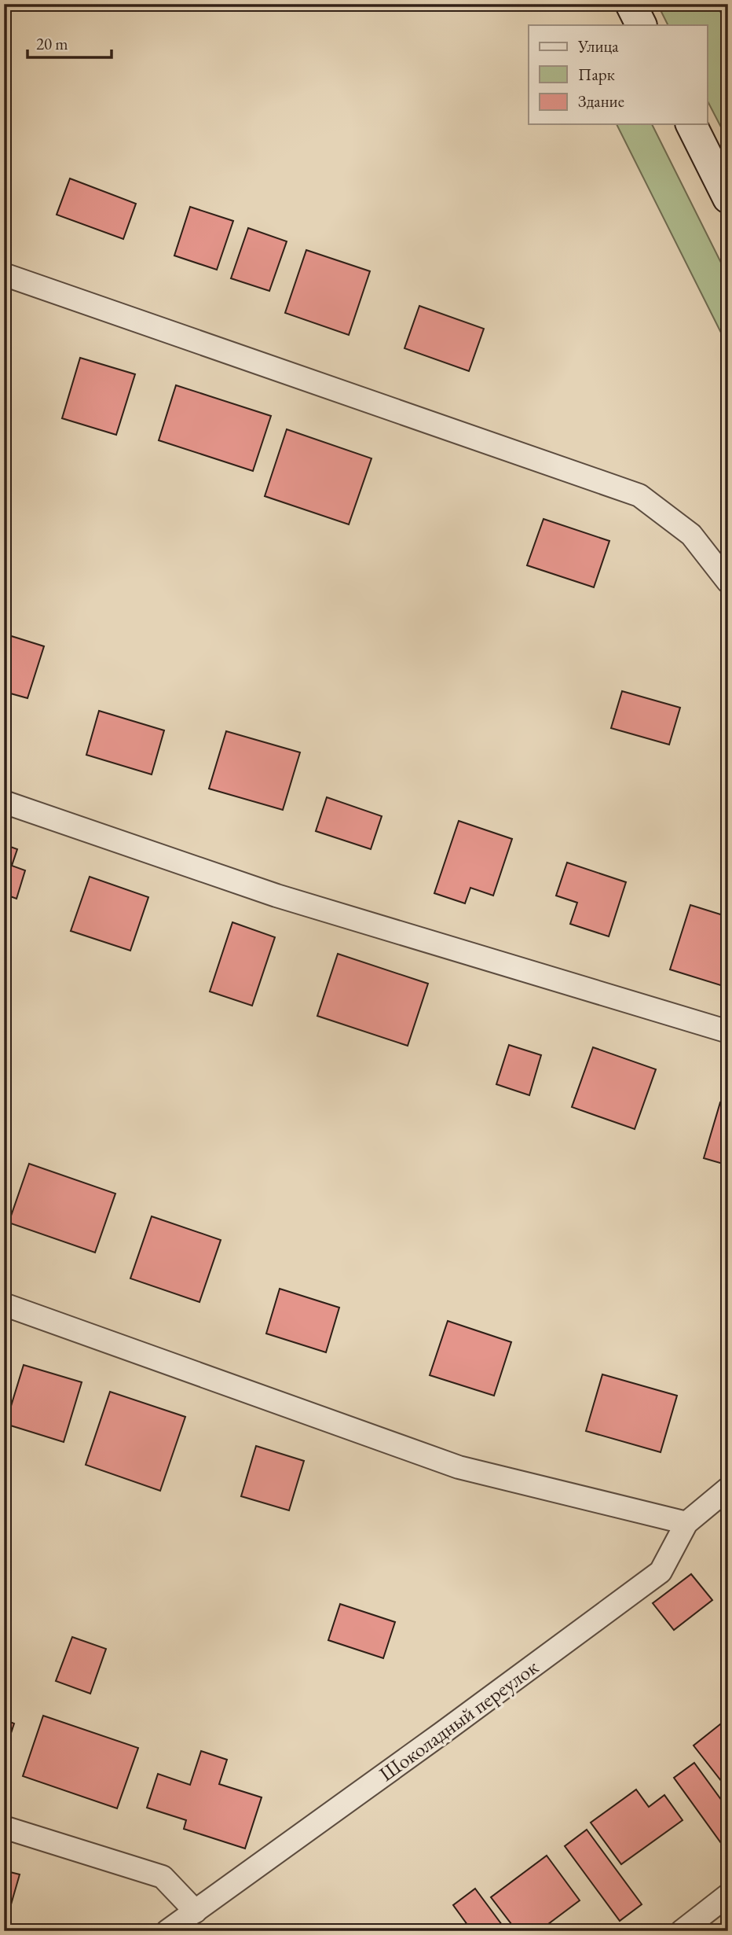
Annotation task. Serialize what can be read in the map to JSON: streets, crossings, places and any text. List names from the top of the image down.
{
  "streets": {
    "street": ["Шоколадный переулок"]
  },
  "legend": ["Улица", "Парк", "Здание"],
  "scale_bar": "20 m"
}
